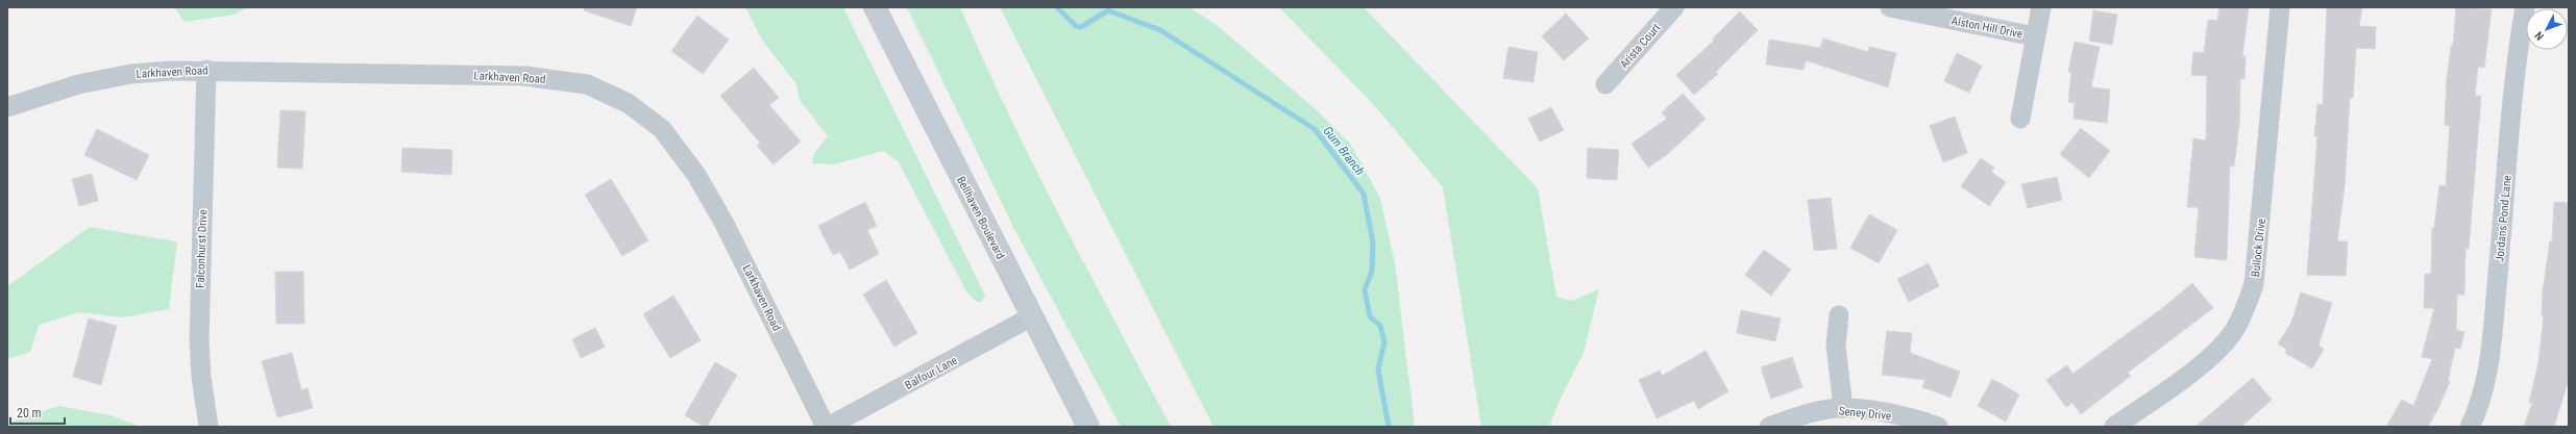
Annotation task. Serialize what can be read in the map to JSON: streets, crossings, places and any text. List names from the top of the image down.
{
  "streets": {
    "main road": ["Bellhaven Boulevard"],
    "street": [
      "Alston Hill Drive",
      "Arista Court",
      "Larkhaven Road",
      "Jordans Pond Lane",
      "Bullock Drive",
      "Falconhurst Drive",
      "Balfour Lane",
      "Seney Drive"
    ]
  },
  "crossings": [
    ["Larkhaven Road", "Falconhurst Drive"],
    ["Larkhaven Road", "Balfour Lane"],
    ["Bellhaven Boulevard", "Balfour Lane"]
  ],
  "water": ["Gum Branch"],
  "scale_bar": "20 m",
  "north": "bottom left"
}
